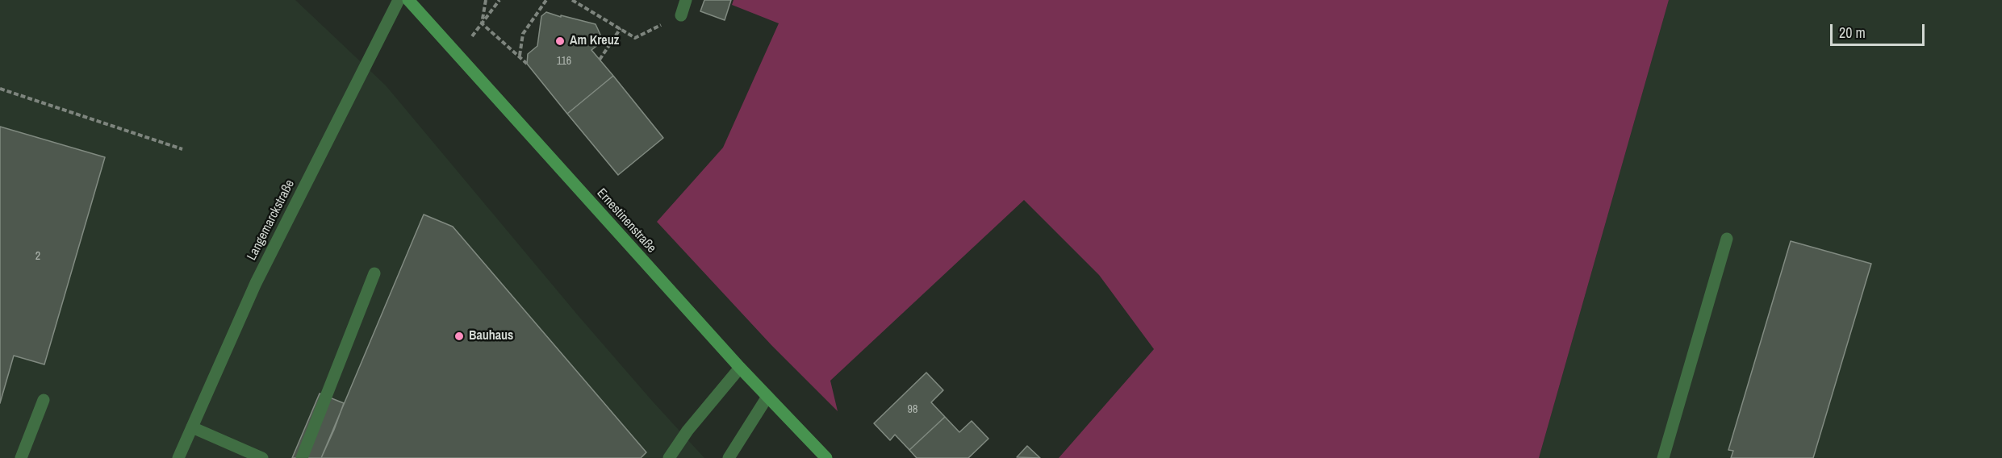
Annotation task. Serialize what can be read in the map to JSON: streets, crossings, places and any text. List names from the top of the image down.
{
  "streets": {
    "main road": ["Ernestinenstraße"],
    "street": ["Langemarckstraße"]
  },
  "places": ["Am Kreuz", "Bauhaus"],
  "house_numbers": ["116", "2", "98"],
  "scale_bar": "20 m"
}
